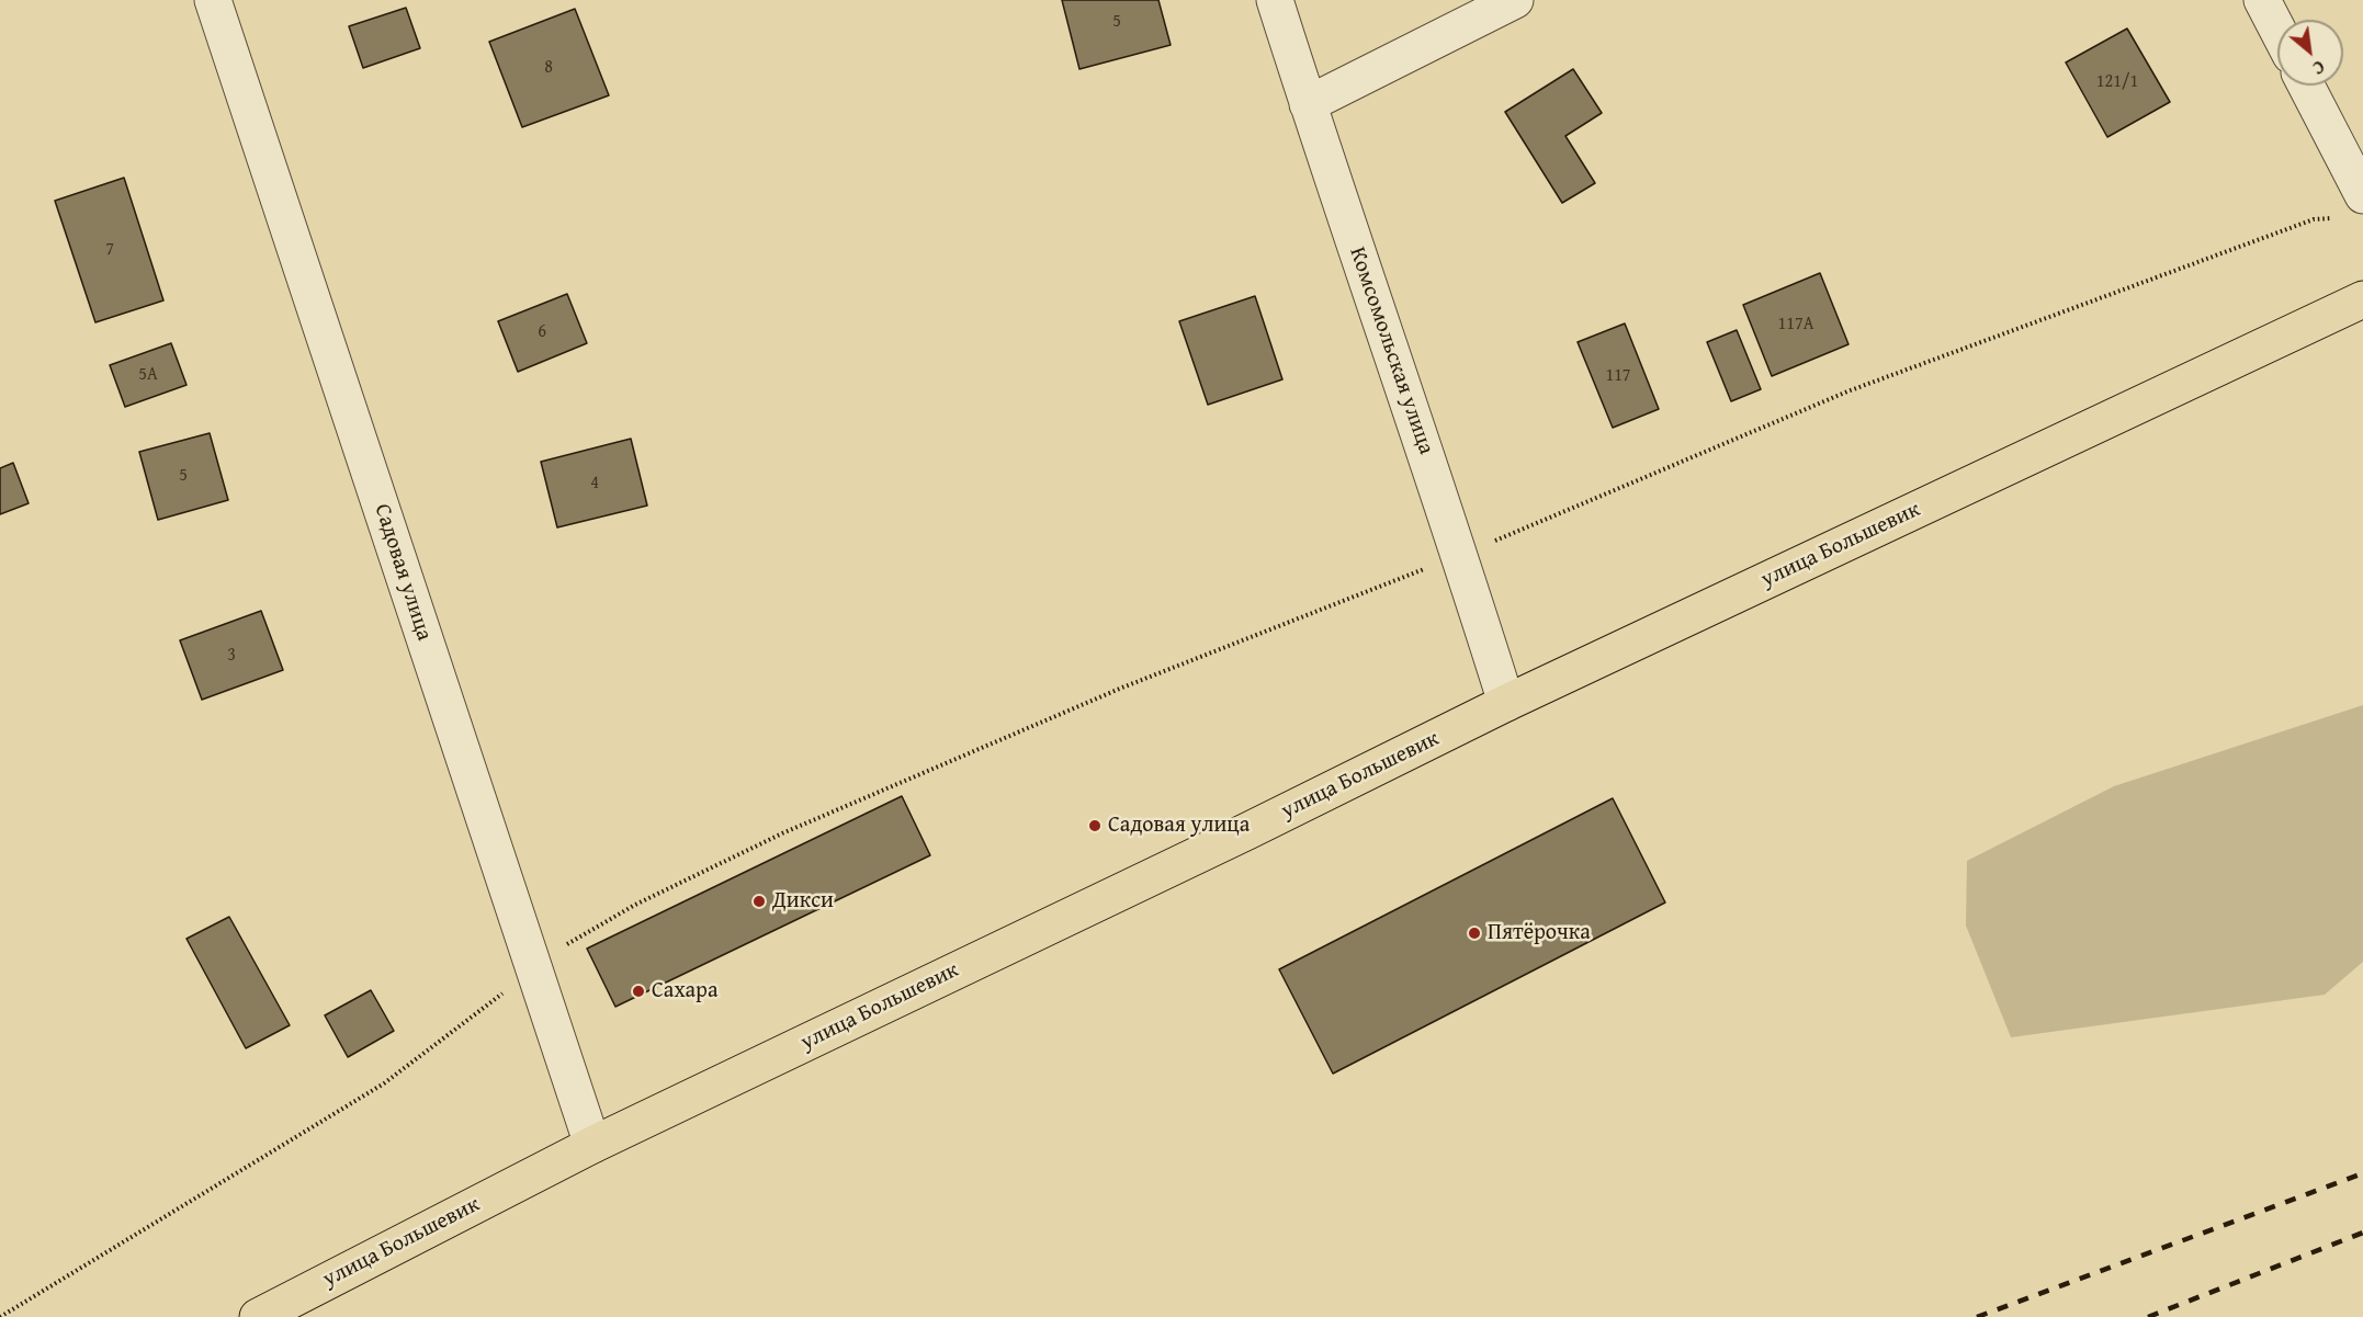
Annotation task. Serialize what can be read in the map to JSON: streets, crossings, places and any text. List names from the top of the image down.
{
  "streets": {
    "main road": ["улица Большевик"],
    "street": ["Комсомольская улица", "Садовая улица"]
  },
  "crossings": [
    ["Комсомольская улица", "улица Большевик"],
    ["улица Большевик", "Садовая улица"]
  ],
  "places": [
    "Садовая улица",
    "Дикси",
    "Пятёрочка",
    "Сахара"
  ],
  "house_numbers": [
    "5",
    "8",
    "121/1",
    "7",
    "117А",
    "6",
    "5А",
    "117",
    "5",
    "4",
    "3"
  ],
  "north": "bottom right"
}
